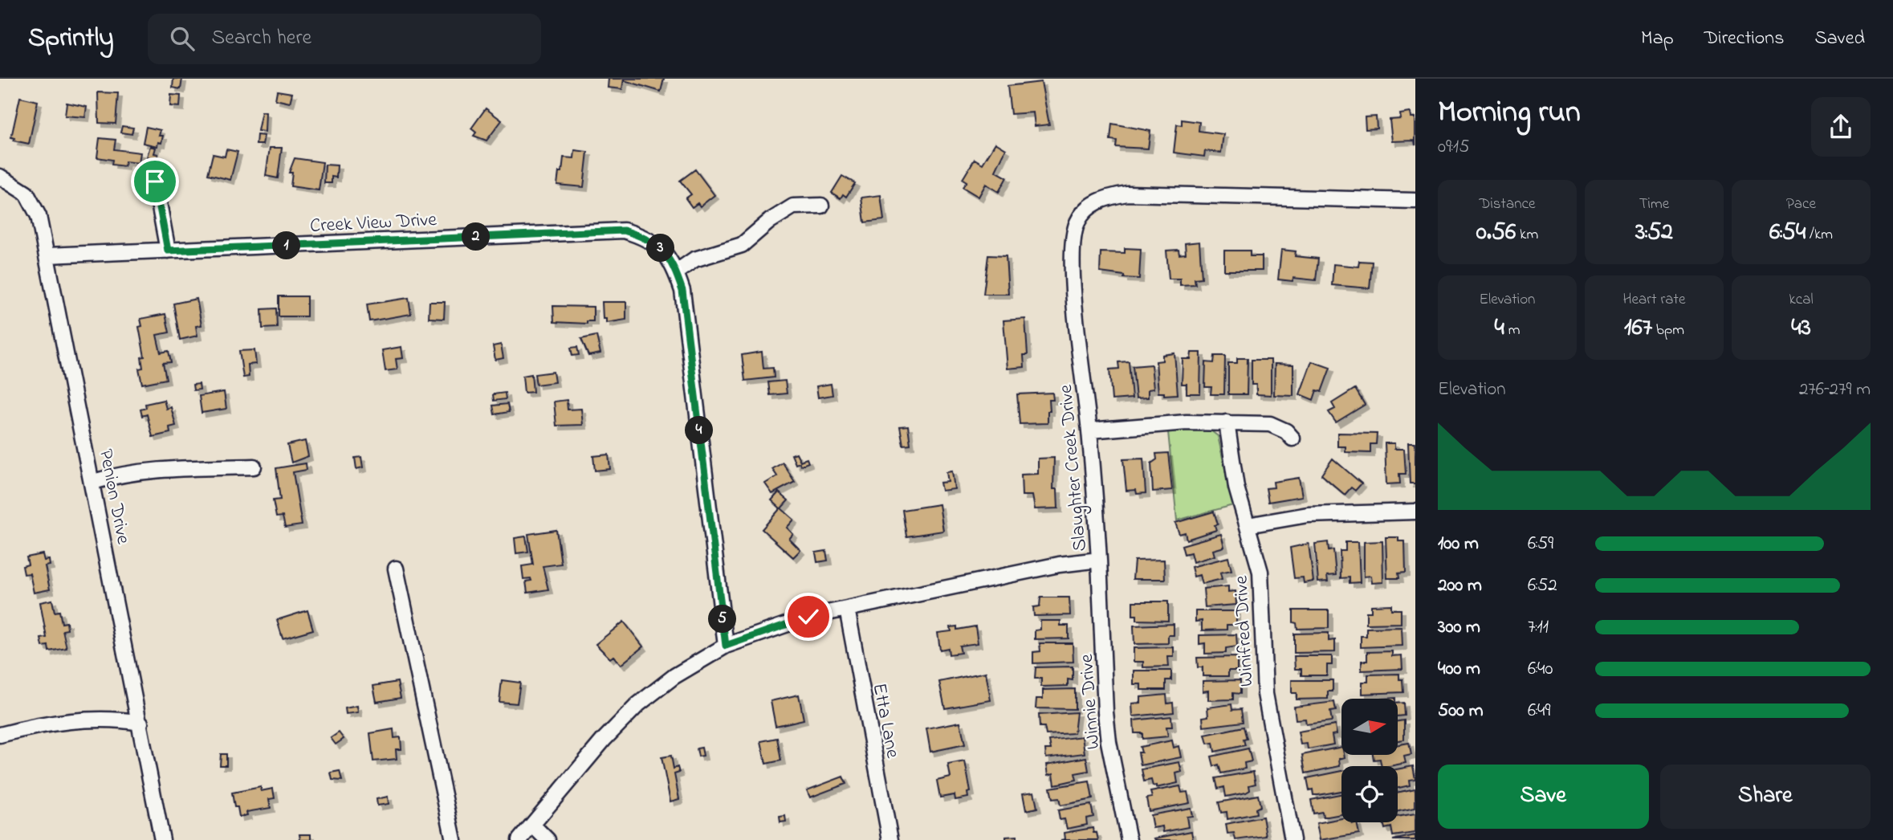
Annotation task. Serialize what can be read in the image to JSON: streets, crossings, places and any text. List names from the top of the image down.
{
  "streets": {
    "street": [
      "Creek View Drive",
      "Slaughter Creek Drive",
      "Penion Drive",
      "Winifred Drive",
      "Winnie Drive",
      "Etta Lane"
    ]
  },
  "crossings": [
    ["Creek View Drive", "Slaughter Creek Drive"],
    ["Creek View Drive", "Penion Drive"],
    ["Slaughter Creek Drive", "Winnie Drive"],
    ["Slaughter Creek Drive", "Etta Lane"]
  ],
  "north": "right",
  "page": {
    "header": "Sprintly",
    "search": "Search here",
    "nav": ["Map", "Directions", "Saved"],
    "heading": ["Morning run", "09:15"],
    "stats": [
      ["Distance", "0.56 km"],
      ["Time", "3:52"],
      ["Pace", "6:54 /km"],
      ["Elevation", "4 m"],
      ["Heart rate", "167 bpm"],
      ["kcal", "43"]
    ],
    "pins": [
      "2",
      "1",
      "3",
      "4",
      "5"
    ],
    "chart": ["Elevation", "276–279 m"],
    "list": [
      {
        "name": "100 m",
        "note": "6:59"
      },
      {
        "name": "200 m",
        "note": "6:52"
      },
      {
        "name": "300 m",
        "note": "7:11"
      },
      {
        "name": "400 m",
        "note": "6:40"
      },
      {
        "name": "500 m",
        "note": "6:49"
      }
    ],
    "buttons": ["Save", "Share"]
  }
}
